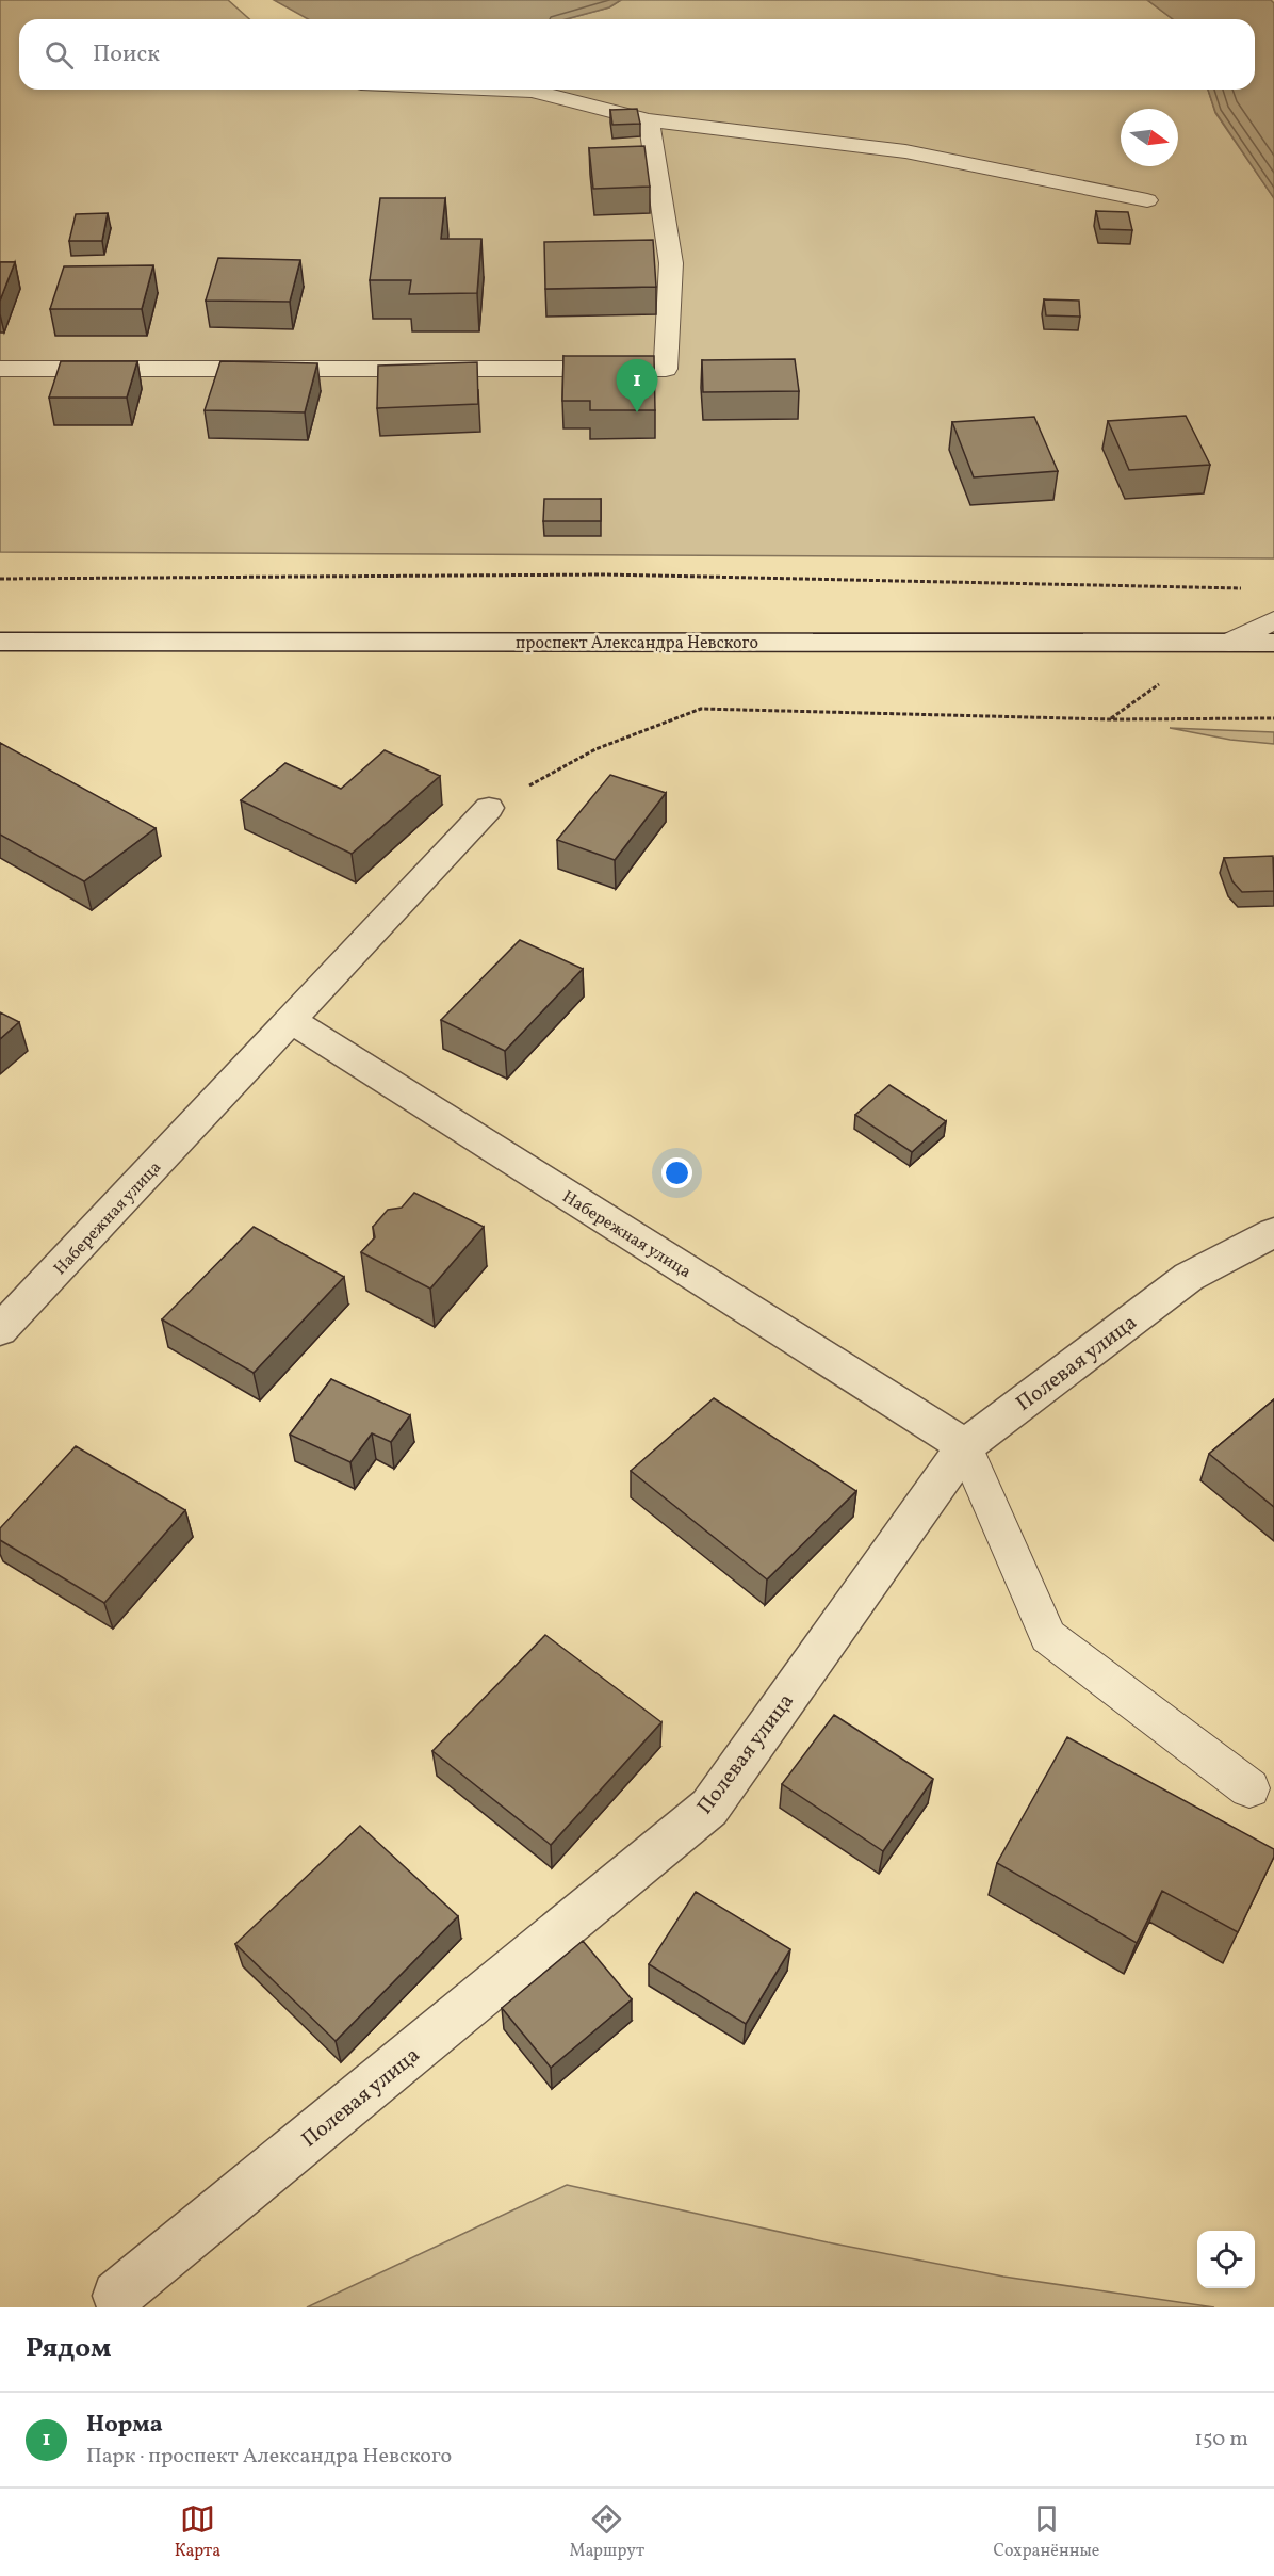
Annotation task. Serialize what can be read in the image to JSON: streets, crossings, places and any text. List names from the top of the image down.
{
  "streets": {
    "street": ["проспект Александра Невского", "Набережная улица", "Полевая улица"]
  },
  "crossings": [
    ["Набережная улица", "Полевая улица"]
  ],
  "north": "right",
  "page": {
    "search": "Поиск",
    "pins": "1",
    "heading": "Рядом",
    "list": [
      {
        "mark": "1",
        "name": "Норма",
        "note": "Парк · проспект Александра Невского",
        "value": "150 m"
      }
    ],
    "nav": ["Карта", "Маршрут", "Сохранённые"]
  }
}
